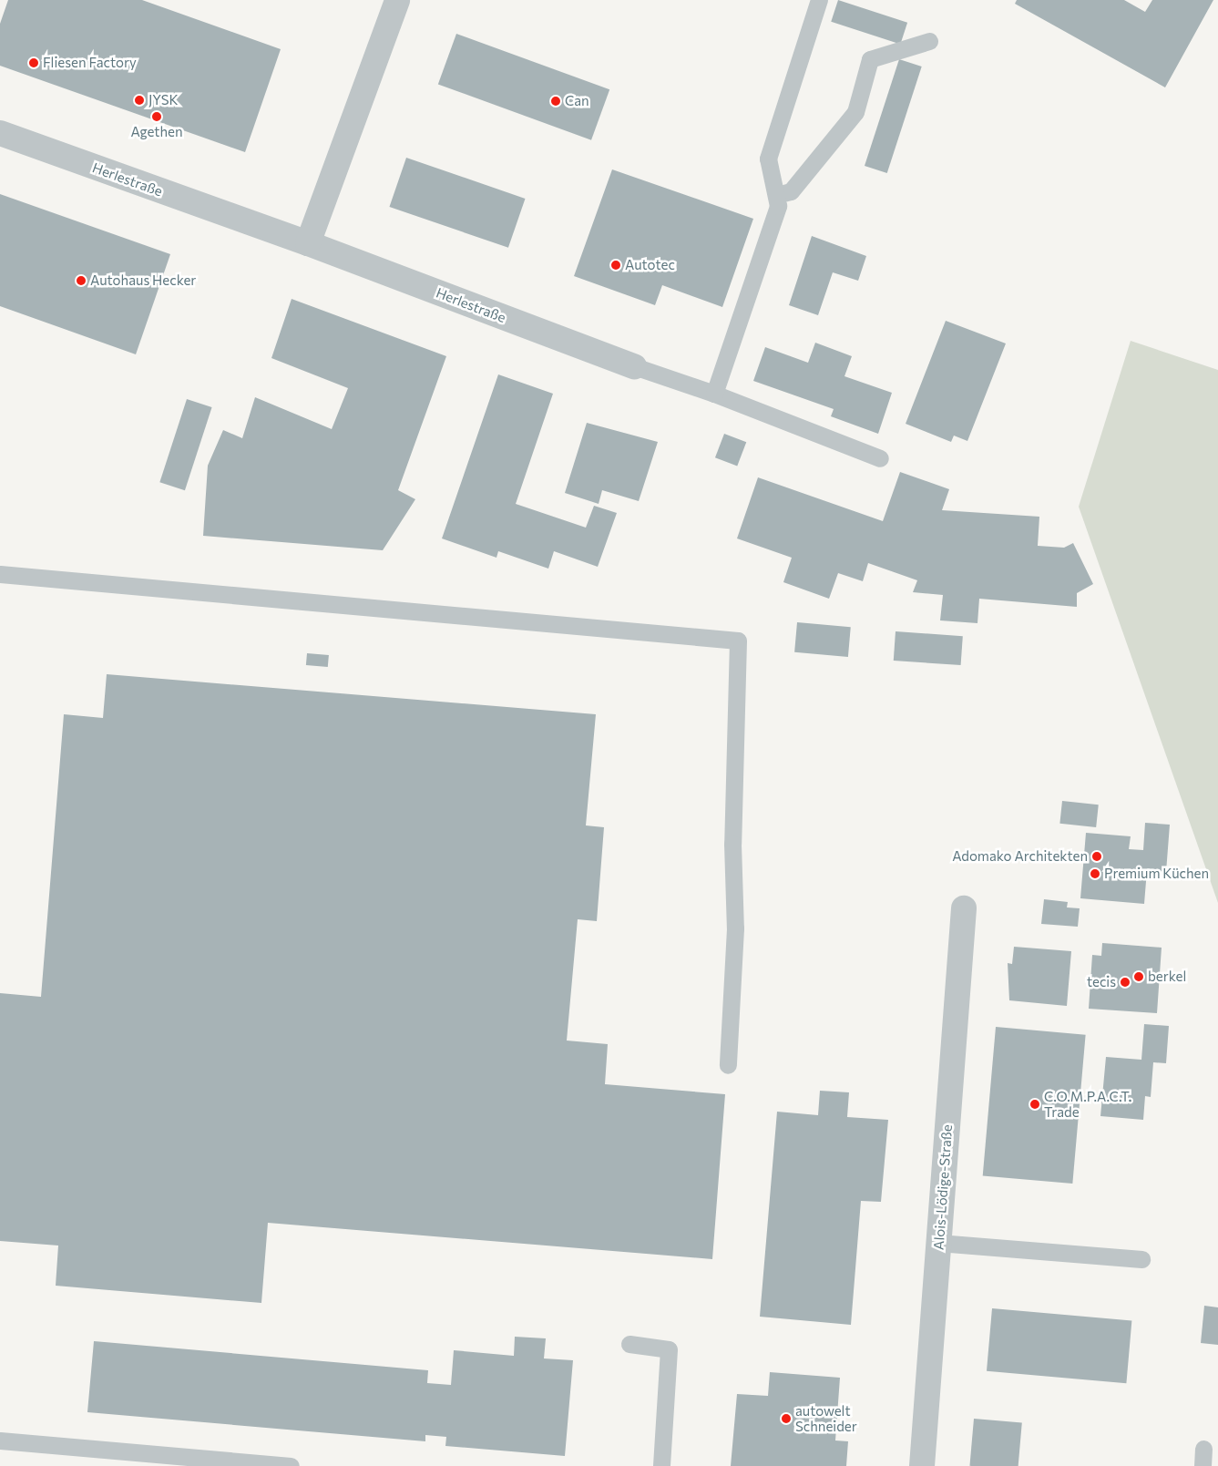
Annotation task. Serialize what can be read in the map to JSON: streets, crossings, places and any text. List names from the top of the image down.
{
  "streets": {
    "street": ["Herlestraße", "Alois-Lödige-Straße"]
  },
  "places": [
    "Fliesen Factory",
    "JYSK",
    "Can",
    "Agethen",
    "Autotec",
    "Autohaus Hecker",
    "Adomako Architekten",
    "Premium Küchen",
    "berkel",
    "tecis",
    "C.O.M.P.A.C.T. Trade",
    "autowelt Schneider"
  ]
}
